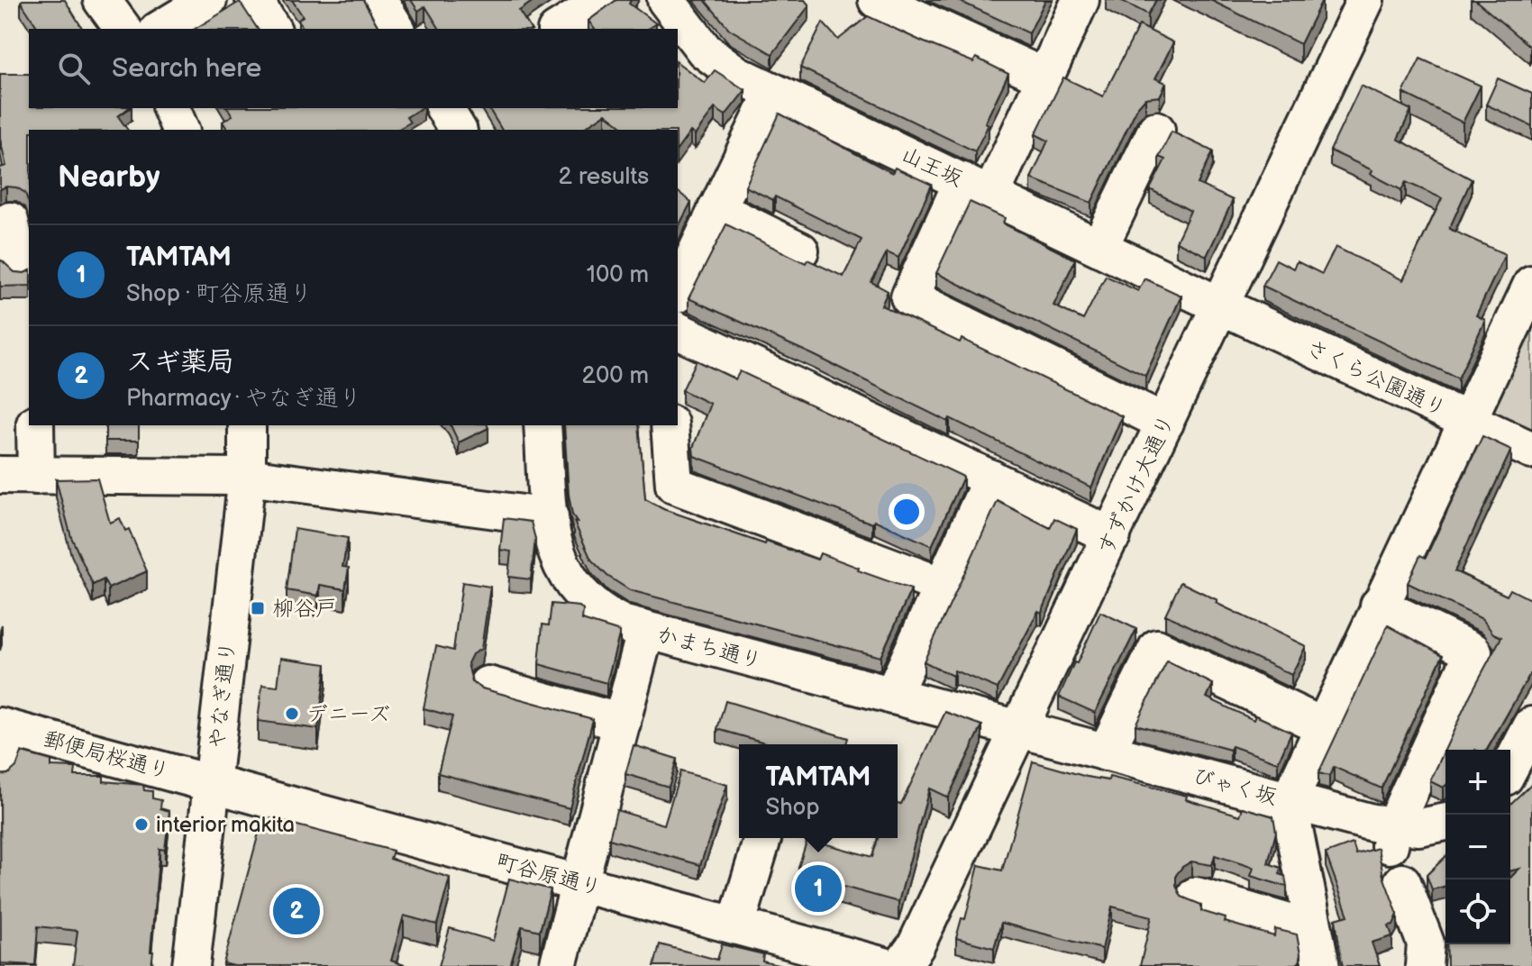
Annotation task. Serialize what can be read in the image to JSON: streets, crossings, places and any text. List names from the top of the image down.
{
  "streets": {
    "street": [
      "山王坂",
      "さくら公園通り",
      "すずかけ大通り",
      "かまち通り",
      "やなぎ通り",
      "郵便局桜通り",
      "びゃく坂",
      "町谷原通り"
    ]
  },
  "crossings": [
    ["山王坂", "さくら公園通り"],
    ["山王坂", "すずかけ大通り"],
    ["さくら公園通り", "すずかけ大通り"],
    ["すずかけ大通り", "かまち通り"],
    ["すずかけ大通り", "びゃく坂"],
    ["かまち通り", "びゃく坂"],
    ["やなぎ通り", "郵便局桜通り"],
    ["やなぎ通り", "町谷原通り"],
    ["郵便局桜通り", "町谷原通り"]
  ],
  "places": {
    "transit": ["柳谷戸"],
    "other": ["デニーズ", "interior makita"]
  },
  "page": {
    "search": "Search here",
    "heading": ["Nearby", "2 results"],
    "list": [
      {
        "mark": "1",
        "name": "TAMTAM",
        "note": "Shop · 町谷原通り",
        "value": "100 m"
      },
      {
        "mark": "2",
        "name": "スギ薬局",
        "note": "Pharmacy · やなぎ通り",
        "value": "200 m"
      }
    ],
    "popup": ["TAMTAM", "Shop"],
    "map_buttons": ["+", "−"],
    "pins": ["1", "2"]
  }
}
